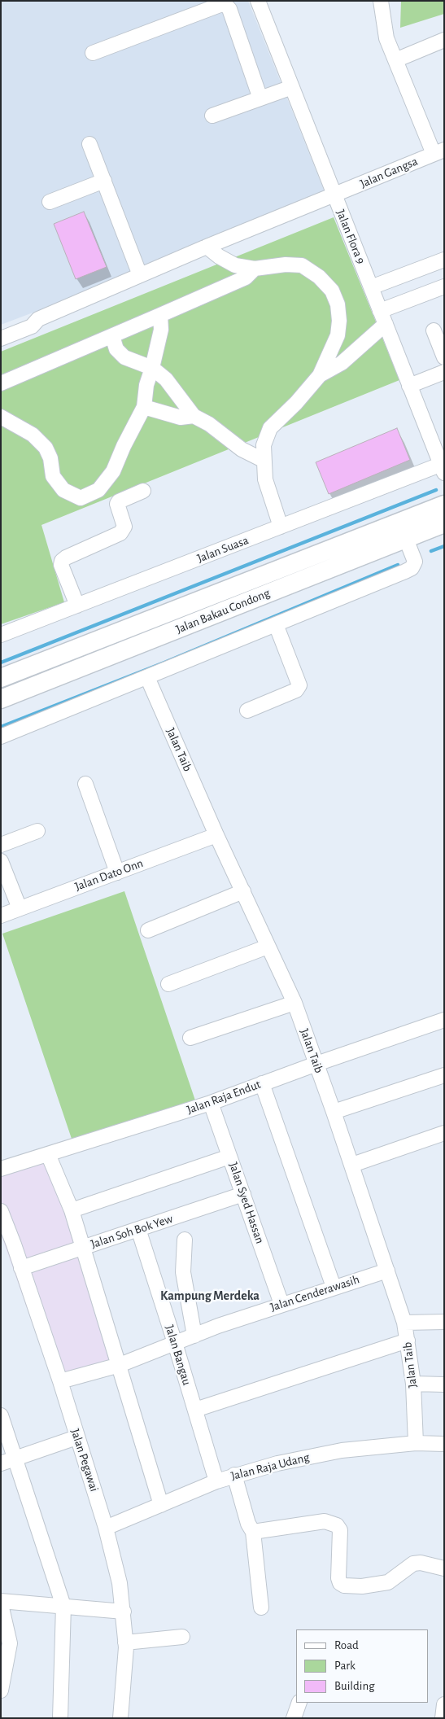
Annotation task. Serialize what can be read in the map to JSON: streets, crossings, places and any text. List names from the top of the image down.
{
  "streets": {
    "main road": ["Jalan Bakau Condong"],
    "street": [
      "Jalan Gangsa",
      "Jalan Flora 9",
      "Jalan Suasa",
      "Jalan Taib",
      "Jalan Dato Onn",
      "Jalan Raja Endut",
      "Jalan Syed Hassan",
      "Jalan Soh Bok Yew",
      "Jalan Cenderawasih",
      "Jalan Bangau",
      "Jalan Pegawai",
      "Jalan Raja Udang"
    ]
  },
  "crossings": [
    ["Jalan Gangsa", "Jalan Flora 9"],
    ["Jalan Flora 9", "Jalan Suasa"],
    ["Jalan Taib", "Jalan Dato Onn"],
    ["Jalan Taib", "Jalan Raja Endut"],
    ["Jalan Taib", "Jalan Cenderawasih"],
    ["Jalan Taib", "Jalan Raja Udang"],
    ["Jalan Raja Endut", "Jalan Syed Hassan"],
    ["Jalan Syed Hassan", "Jalan Soh Bok Yew"],
    ["Jalan Syed Hassan", "Jalan Cenderawasih"],
    ["Jalan Soh Bok Yew", "Jalan Bangau"],
    ["Jalan Soh Bok Yew", "Jalan Pegawai"],
    ["Jalan Cenderawasih", "Jalan Bangau"],
    ["Jalan Cenderawasih", "Jalan Pegawai"],
    ["Jalan Bangau", "Jalan Raja Udang"],
    ["Jalan Pegawai", "Jalan Raja Udang"]
  ],
  "districts": ["Kampung Merdeka"],
  "legend": ["Road", "Park", "Building"]
}
